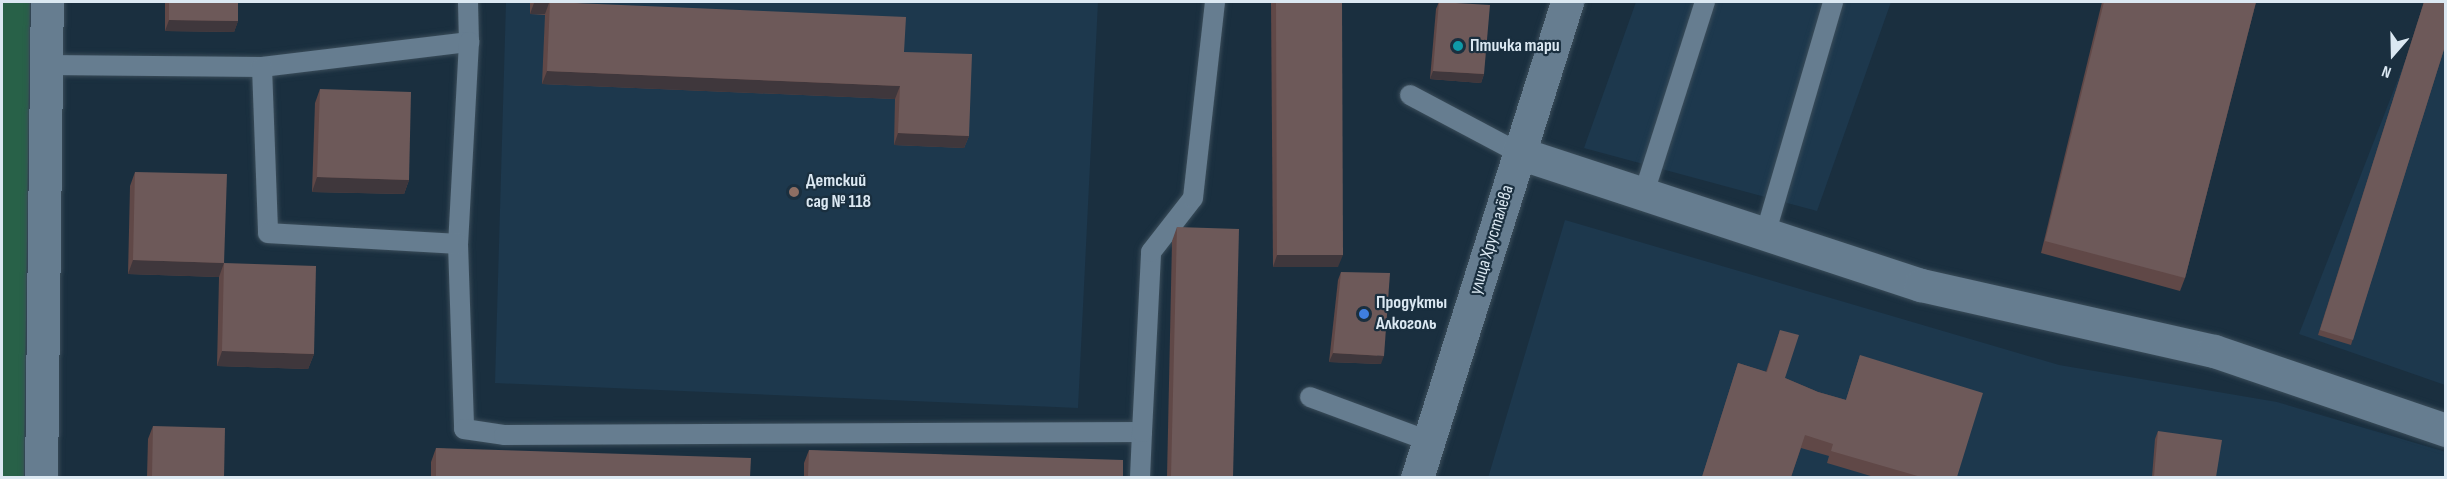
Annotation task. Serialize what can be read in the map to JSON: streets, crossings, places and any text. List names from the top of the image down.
{
  "streets": {
    "street": ["улица Хрусталёва"]
  },
  "places": ["Птичка тари", "Детский сад № 118", "Продукты Алкоголь"],
  "north": "bottom"
}
